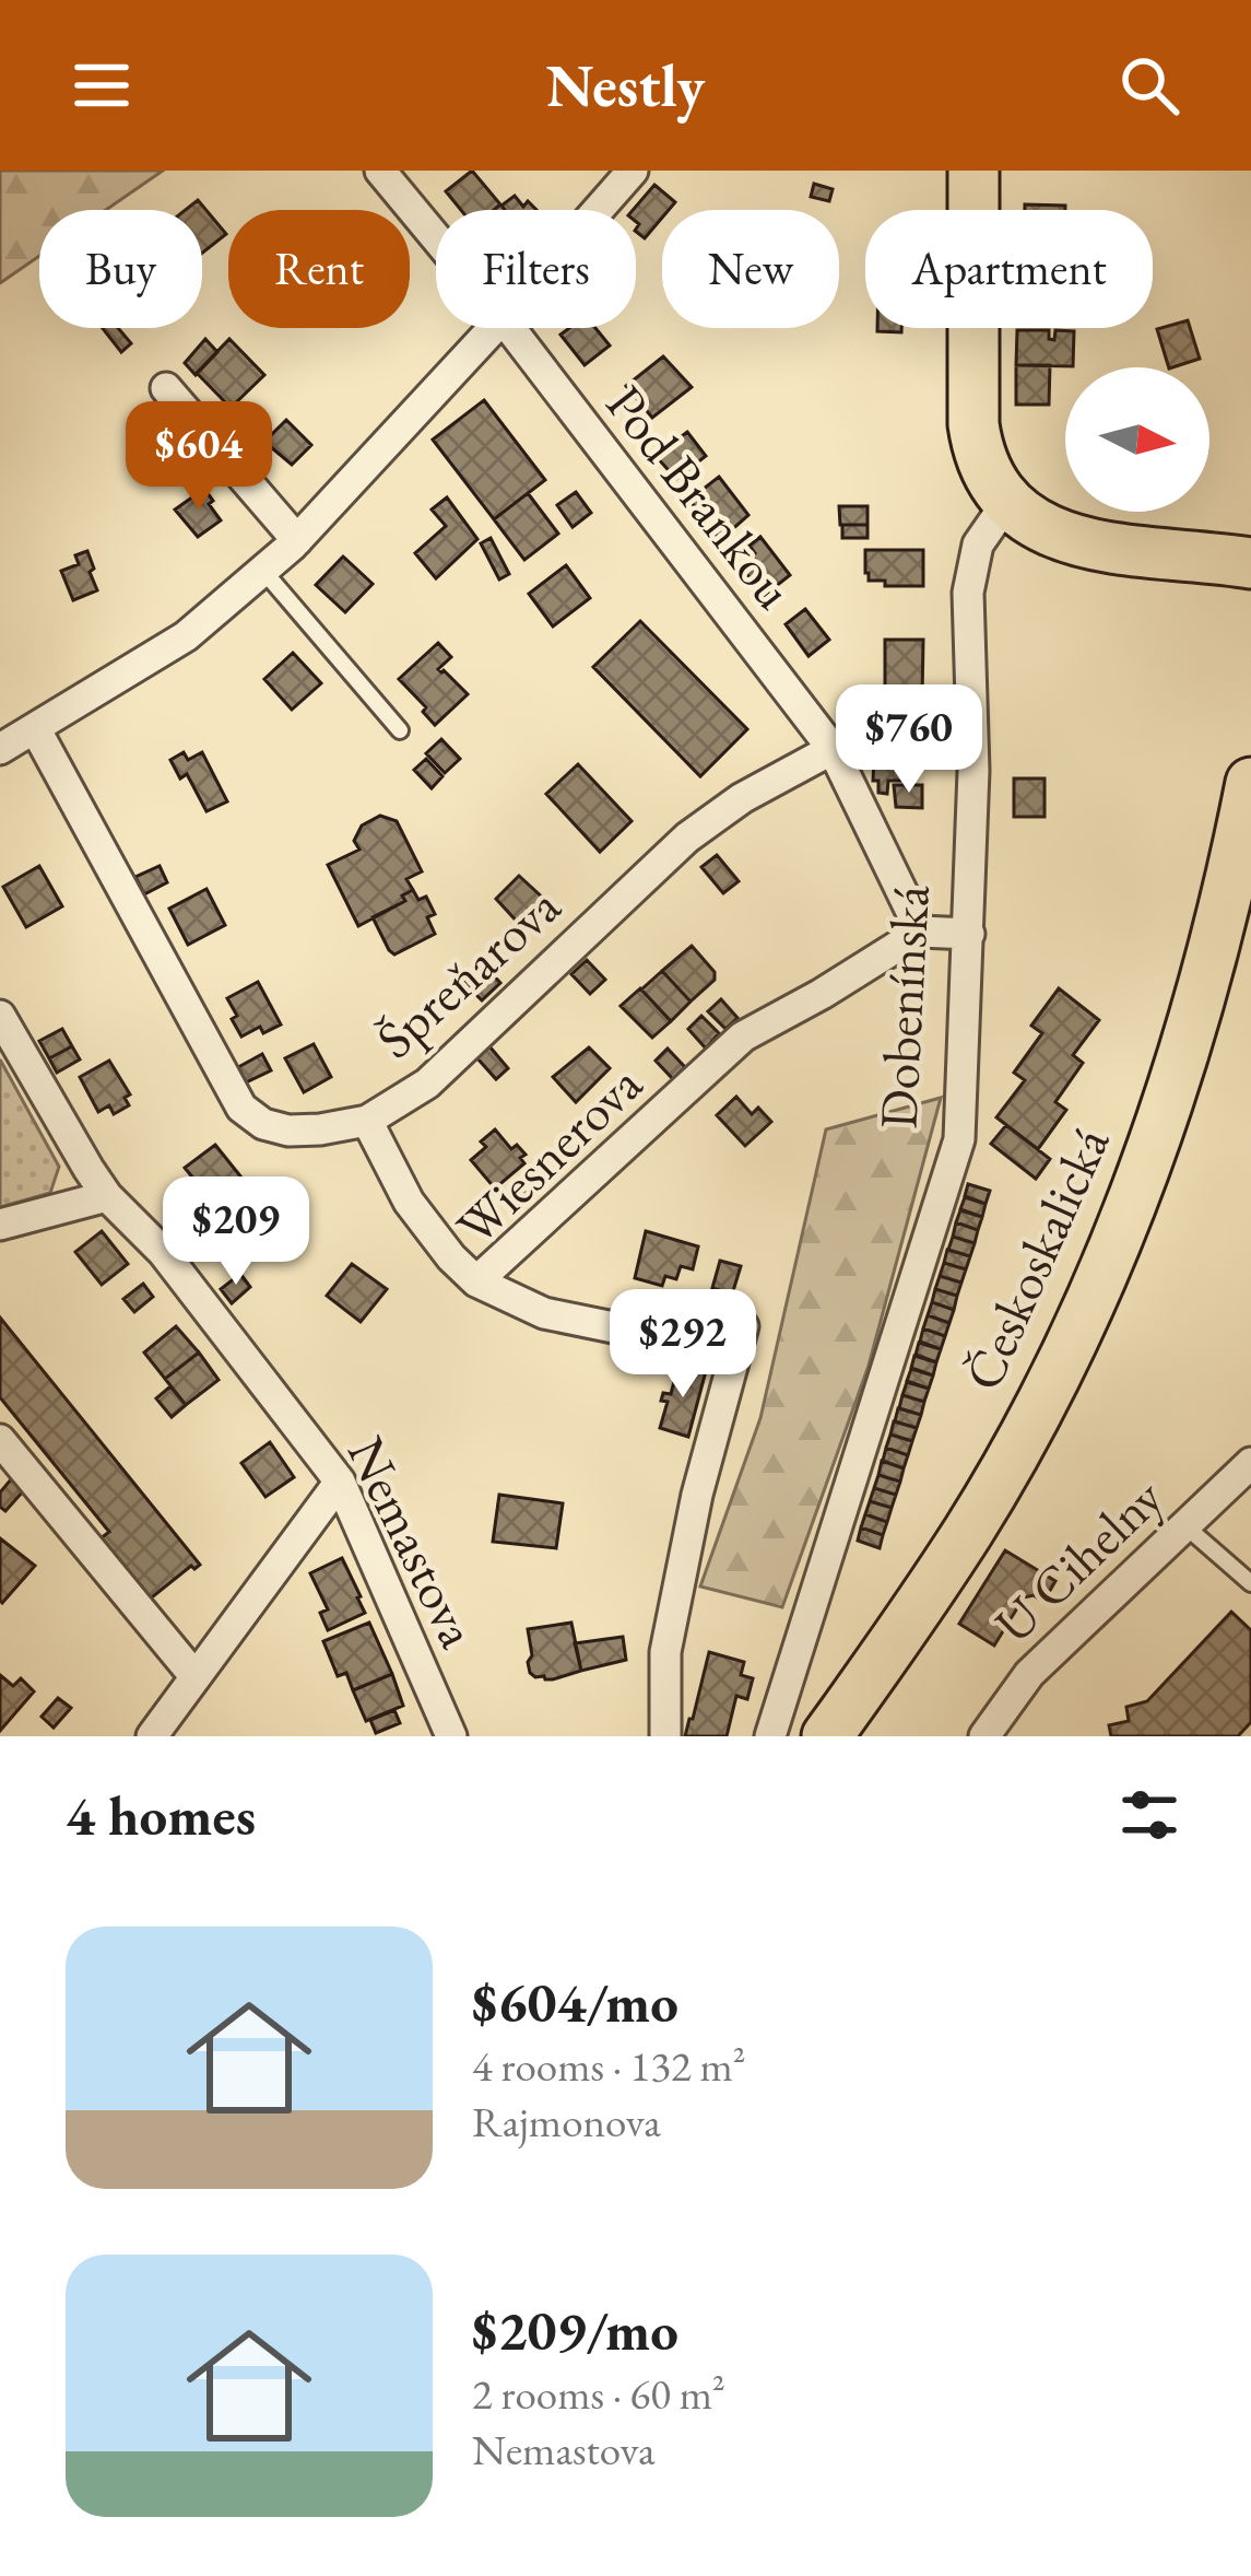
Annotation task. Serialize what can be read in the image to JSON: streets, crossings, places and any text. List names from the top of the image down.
{
  "streets": {
    "main road": ["Českoskalická"],
    "street": [
      "Pod Brankou",
      "Špreňarova",
      "Dobenínská",
      "Wiesnerova",
      "Nemastova",
      "U Cihelny"
    ]
  },
  "crossings": [
    ["Pod Brankou", "Špreňarova"],
    ["Pod Brankou", "Wiesnerova"]
  ],
  "north": "right",
  "page": {
    "header": "Nestly",
    "chip": [
      "Buy",
      "Rent",
      "Filters",
      "New",
      "Apartment"
    ],
    "price": [
      "$604",
      "$760",
      "$209",
      "$292"
    ],
    "heading": "4 homes",
    "list": [
      {
        "name": "$604/mo",
        "note": "4 rooms · 132 m² · Rajmonova"
      },
      {
        "name": "$209/mo",
        "note": "2 rooms · 60 m² · Nemastova"
      }
    ]
  }
}
